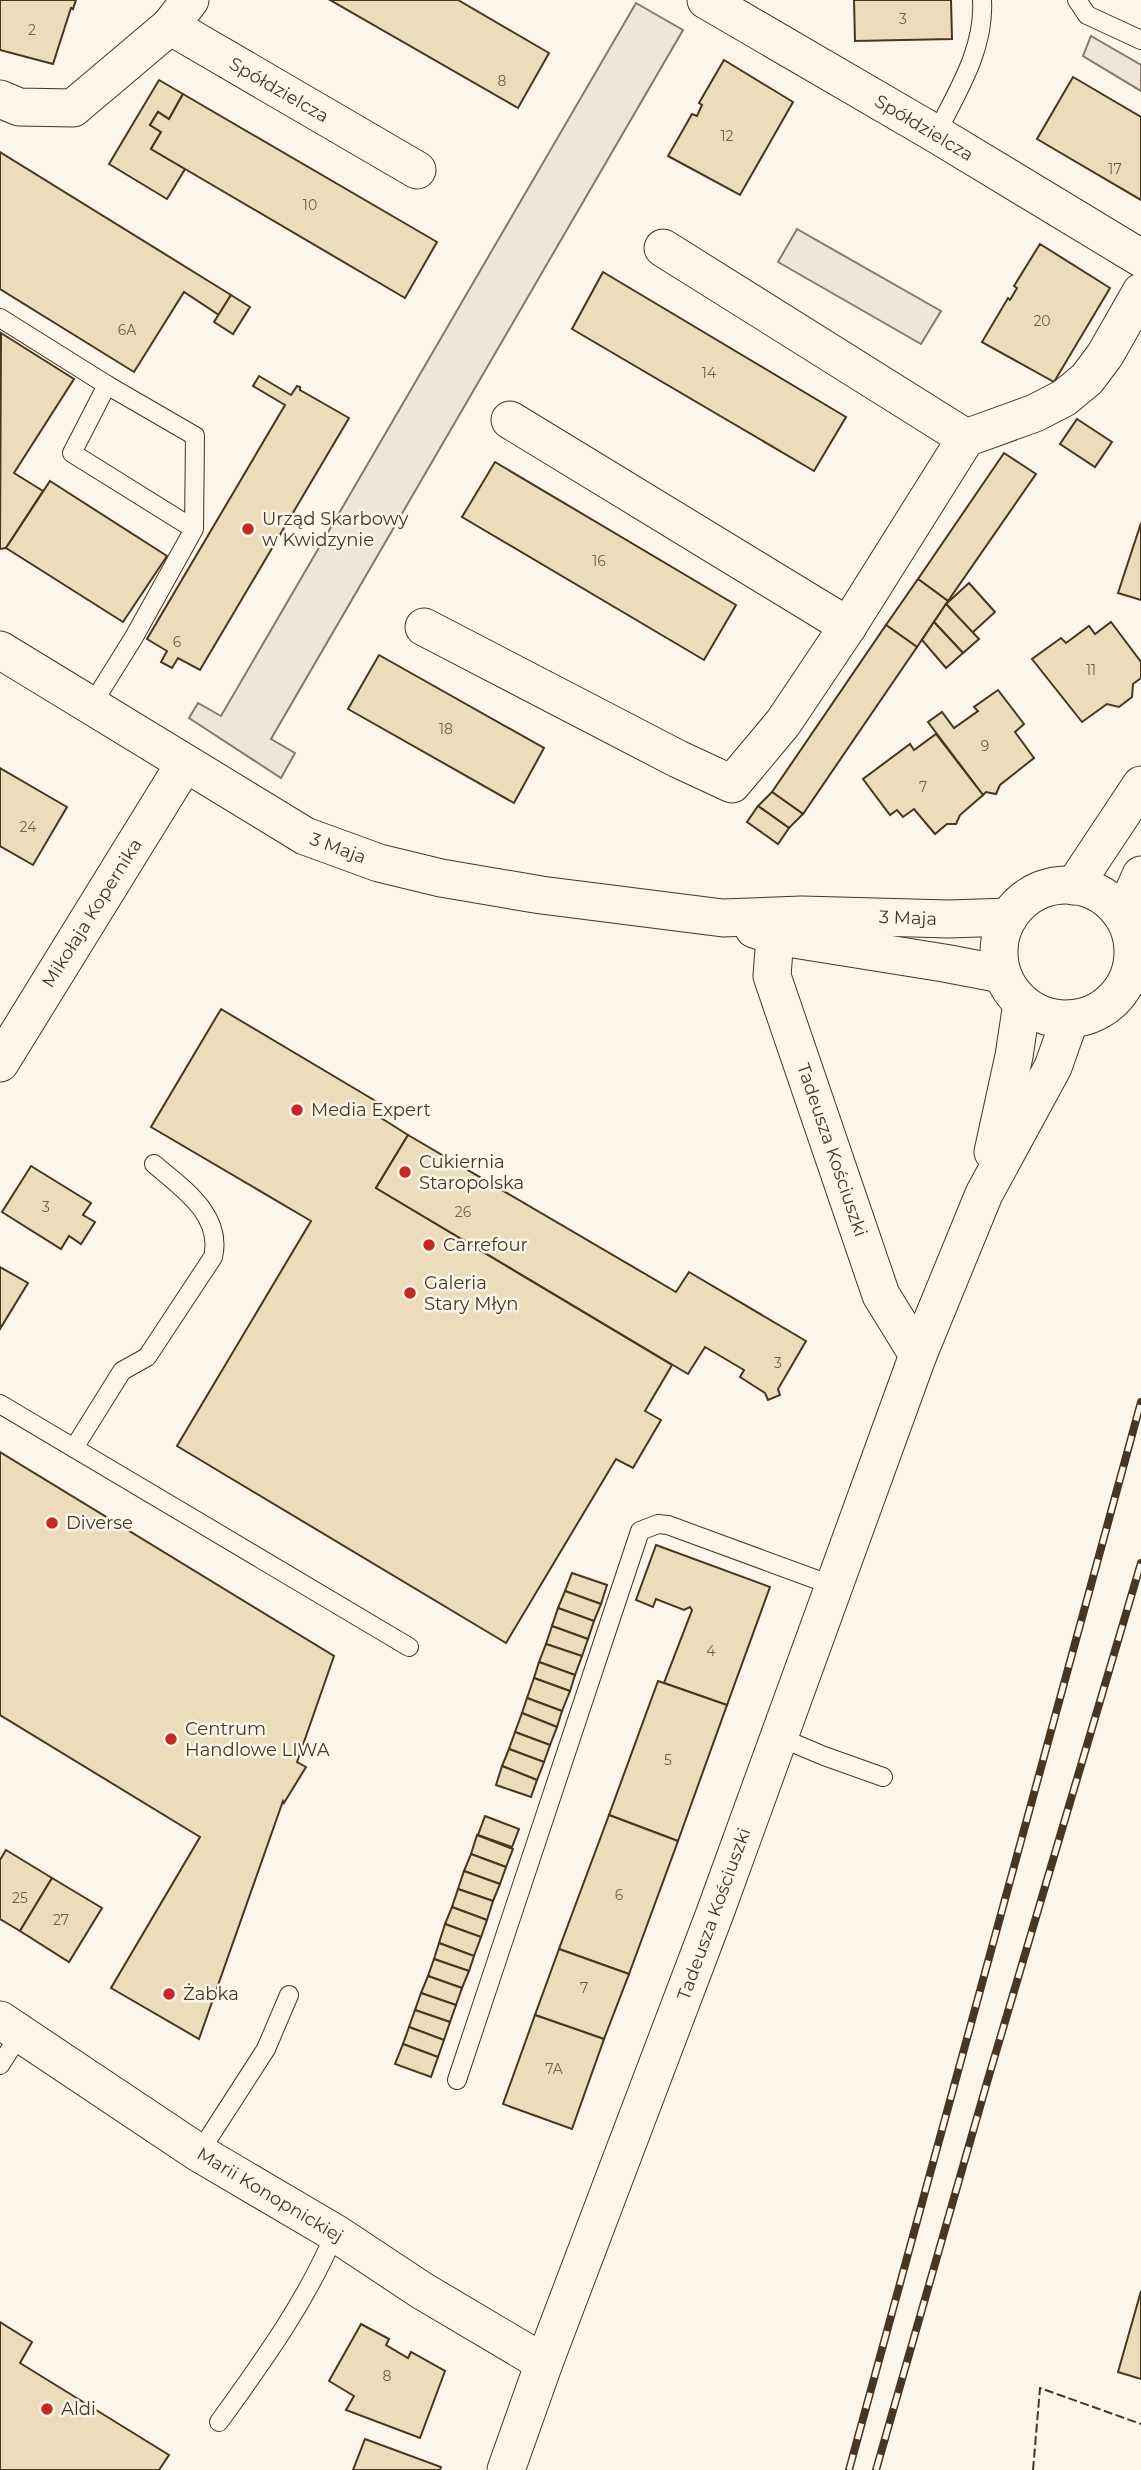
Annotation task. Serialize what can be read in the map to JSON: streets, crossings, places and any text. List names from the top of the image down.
{
  "streets": {
    "street": [
      "Spółdzielcza",
      "3 Maja",
      "Mikołaja Kopernika",
      "Tadeusza Kościuszki",
      "Marii Konopnickiej"
    ]
  },
  "crossings": [
    ["3 Maja", "Mikołaja Kopernika"],
    ["3 Maja", "Tadeusza Kościuszki"],
    ["Tadeusza Kościuszki", "Marii Konopnickiej"]
  ],
  "places": [
    "Urząd Skarbowy w Kwidzynie",
    "Media Expert",
    "Cukiernia Staropolska",
    "Carrefour",
    "Galeria Stary Młyn",
    "Diverse",
    "Centrum Handlowe LIWA",
    "Żabka",
    "Aldi"
  ],
  "house_numbers": [
    "3",
    "2",
    "8",
    "12",
    "17",
    "10",
    "20",
    "6A",
    "14",
    "16",
    "6",
    "11",
    "18",
    "9",
    "7",
    "24",
    "3",
    "26",
    "3",
    "4",
    "5",
    "6",
    "25",
    "27",
    "7",
    "7A",
    "8"
  ]
}
